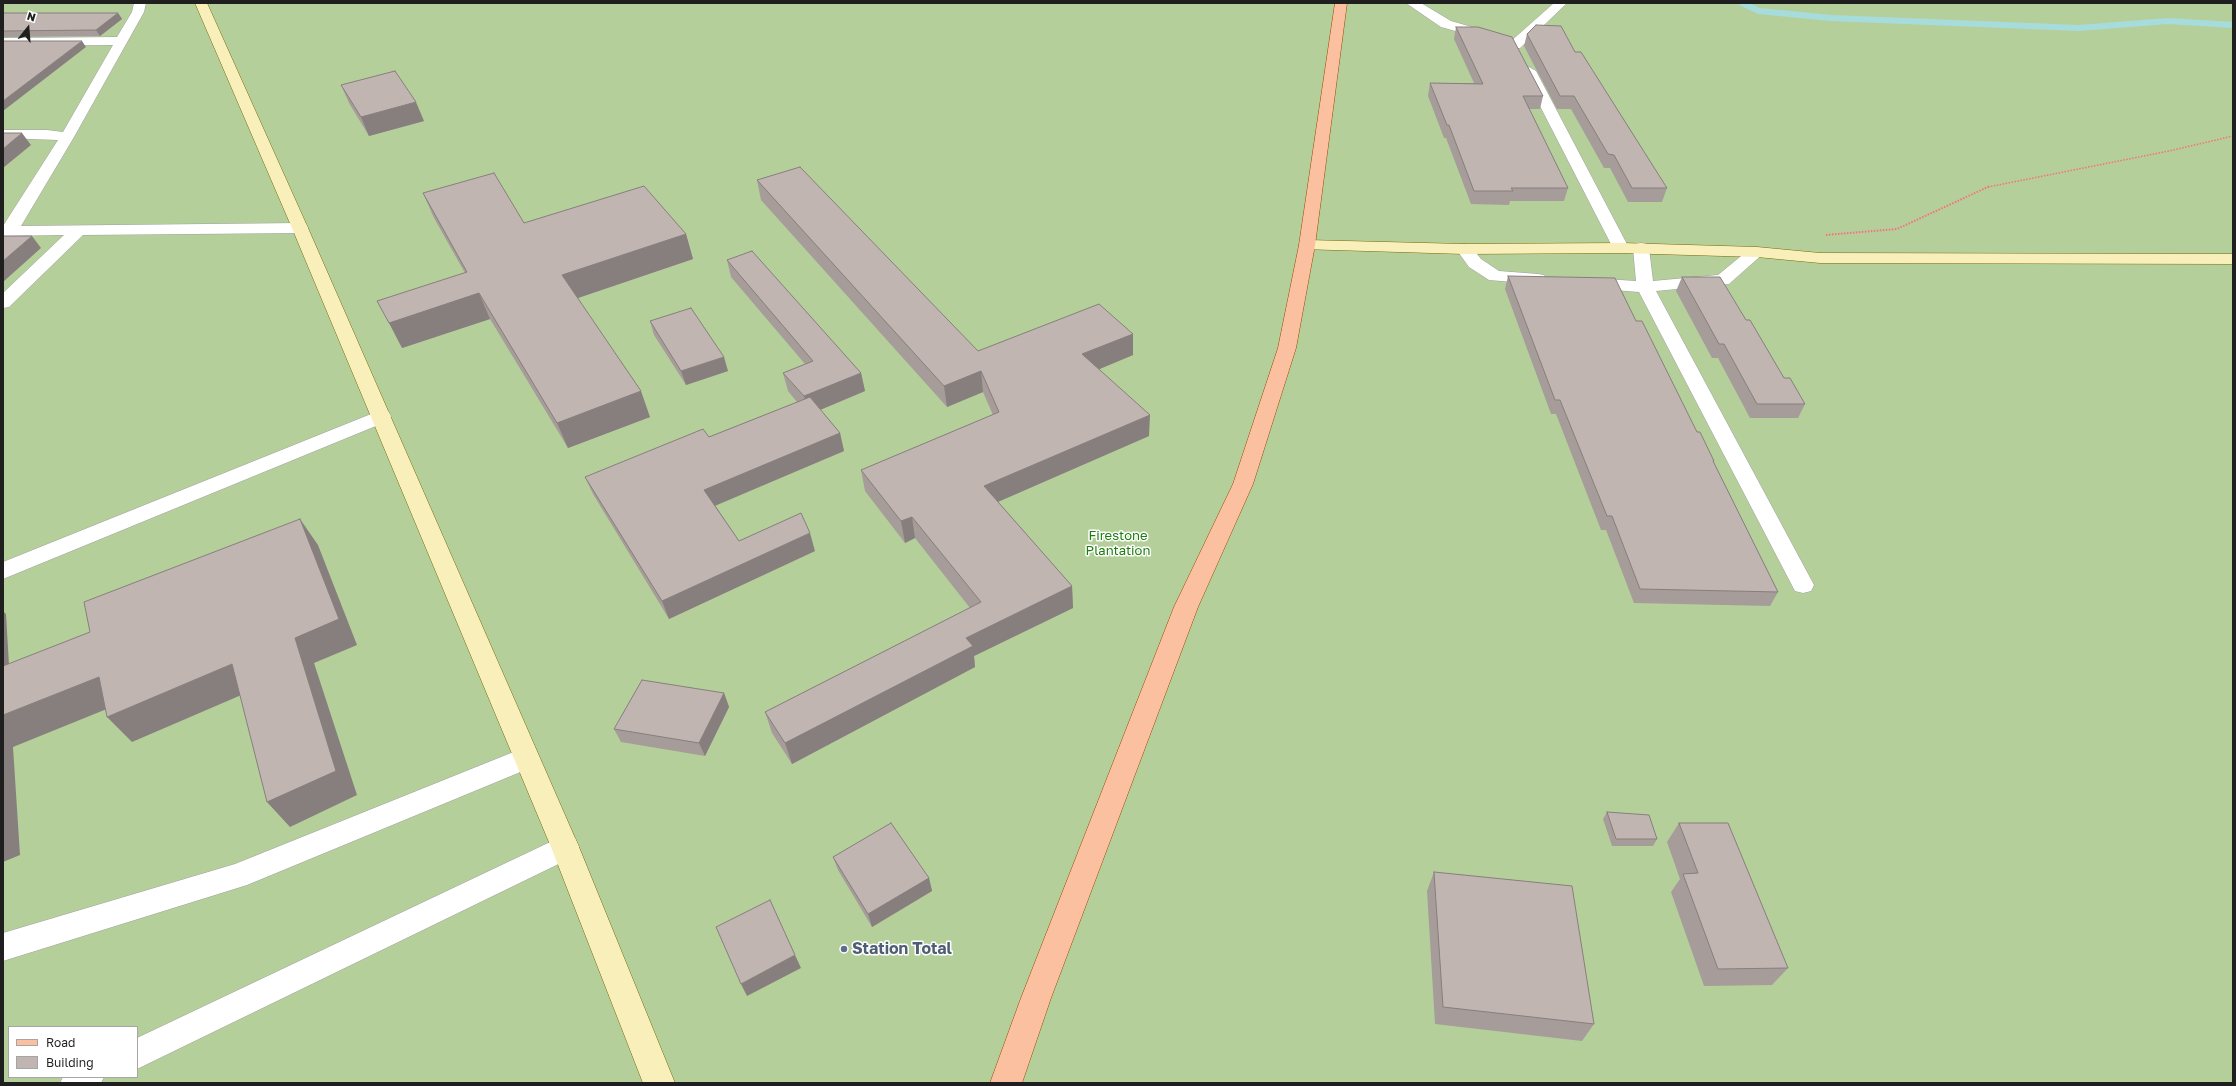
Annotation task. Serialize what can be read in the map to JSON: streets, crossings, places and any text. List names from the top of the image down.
{
  "parks": ["Firestone Plantation"],
  "places": ["Station Total"],
  "legend": ["Road", "Building"],
  "north": "top"
}
